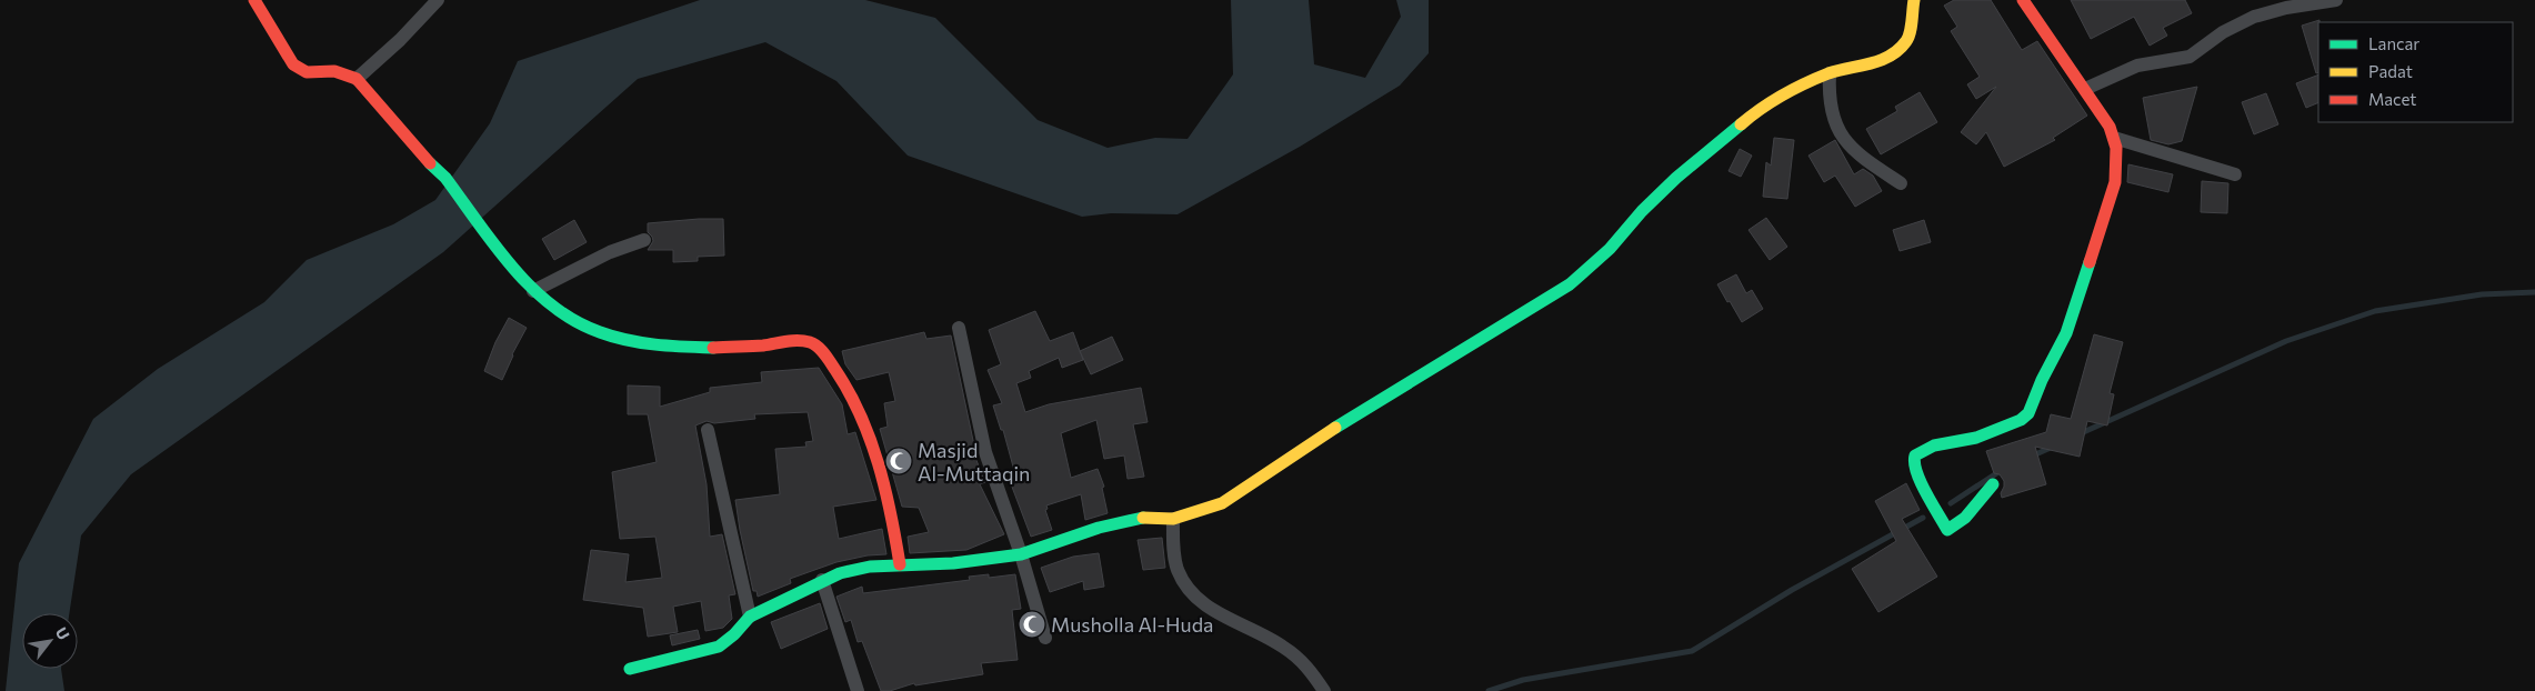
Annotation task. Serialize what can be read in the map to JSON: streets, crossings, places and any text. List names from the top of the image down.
{
  "places": {
    "mosque": ["Masjid Al-Muttaqin", "Musholla Al-Huda"]
  },
  "legend": ["Lancar", "Padat", "Macet"],
  "north": "top right"
}
